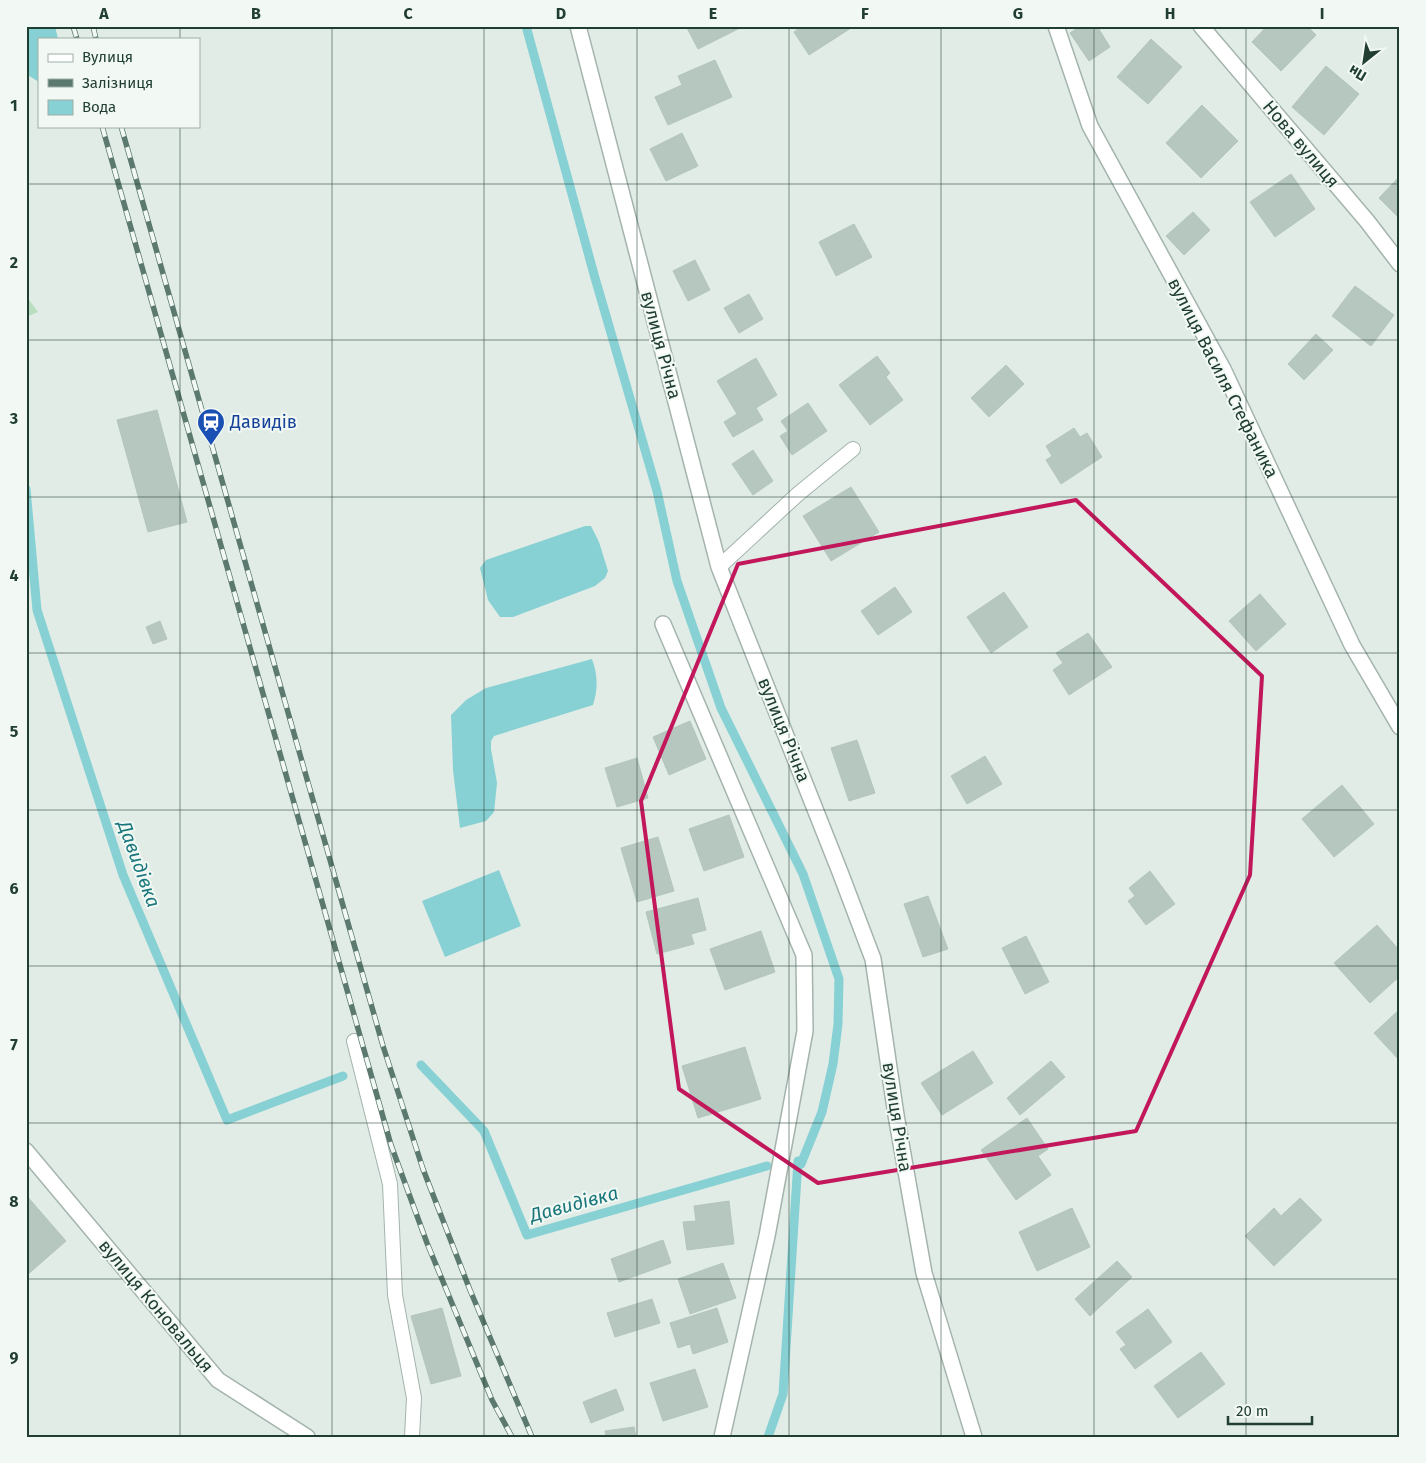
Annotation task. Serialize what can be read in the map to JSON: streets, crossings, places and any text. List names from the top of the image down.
{
  "streets": {
    "street": [
      "Нова вулиця",
      "вулиця Річна",
      "вулиця Василя Стефаника",
      "вулиця Коновальця"
    ]
  },
  "water": ["Давидівка"],
  "places": {
    "station": ["Давидів"]
  },
  "legend": ["Вулиця", "Залізниця", "Вода"],
  "scale_bar": "20 m",
  "north": "bottom left",
  "grid": {
    "columns": [
      "A",
      "B",
      "C",
      "D",
      "E",
      "F",
      "G",
      "H",
      "I"
    ],
    "rows": [
      "1",
      "2",
      "3",
      "4",
      "5",
      "6",
      "7",
      "8",
      "9"
    ]
  }
}
